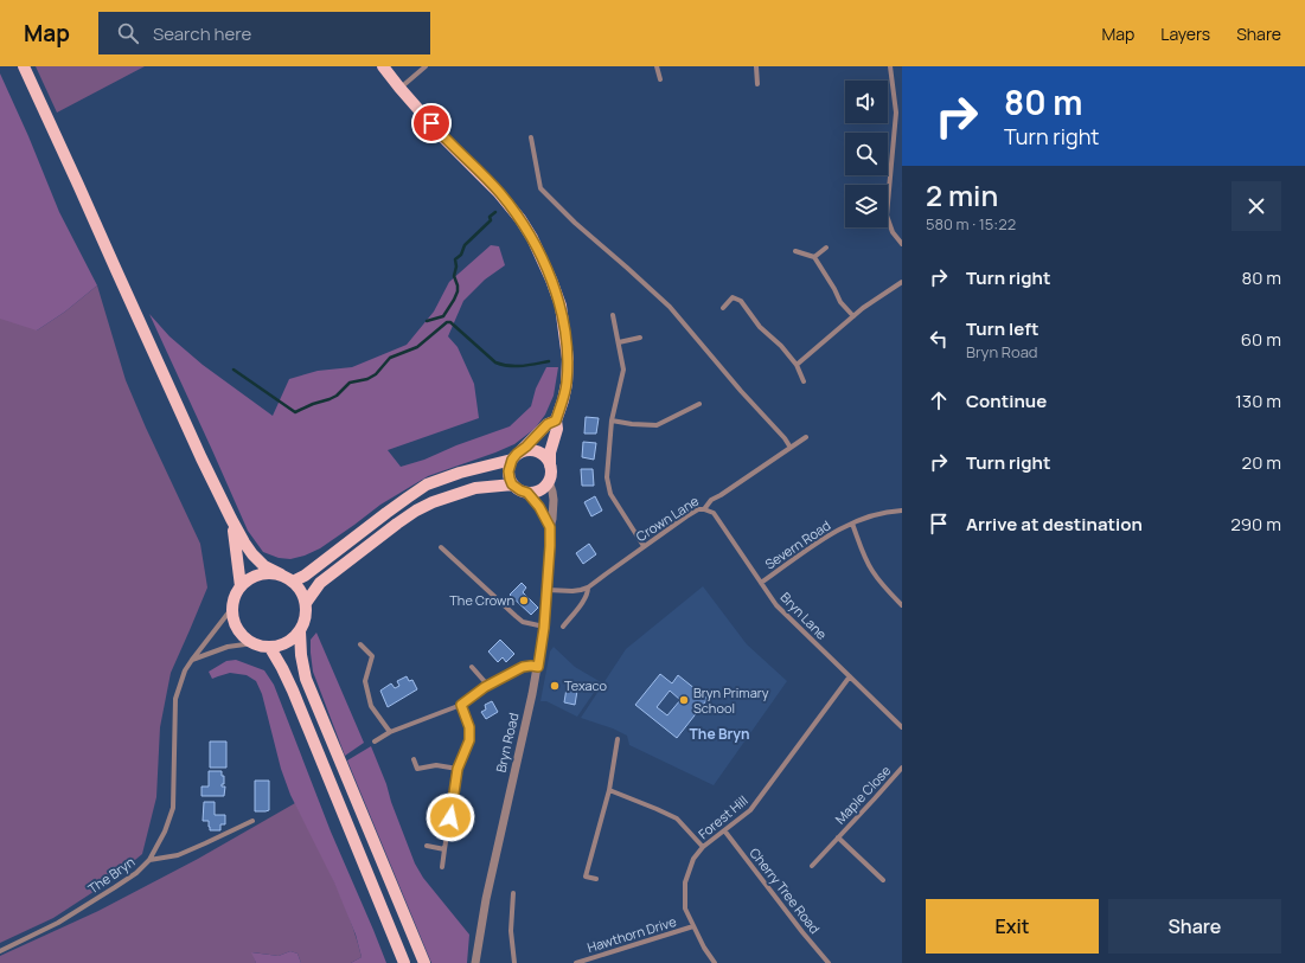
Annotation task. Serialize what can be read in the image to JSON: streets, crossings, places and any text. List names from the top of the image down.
{
  "streets": {
    "street": [
      "Crown Lane",
      "Severn Road",
      "Bryn Lane",
      "Bryn Road",
      "Maple Close",
      "Forest Hill",
      "The Bryn",
      "Cherry Tree Road",
      "Hawthorn Drive"
    ]
  },
  "crossings": [
    ["Crown Lane", "Bryn Lane"],
    ["Crown Lane", "Bryn Road"],
    ["Severn Road", "Bryn Lane"],
    ["Bryn Lane", "Forest Hill"],
    ["Forest Hill", "Cherry Tree Road"],
    ["Forest Hill", "Hawthorn Drive"]
  ],
  "districts": ["The Bryn"],
  "places": ["The Crown", "Texaco", "Bryn Primary School"],
  "page": {
    "header": "Map",
    "search": "Search here",
    "nav": ["Map", "Layers", "Share"],
    "turn": ["80 m", "Turn right"],
    "heading": ["2 min", "580 m · 15:22"],
    "list": [
      {
        "name": "Turn right",
        "value": "80 m"
      },
      {
        "name": "Turn left",
        "note": "Bryn Road",
        "value": "60 m"
      },
      {
        "name": "Continue",
        "value": "130 m"
      },
      {
        "name": "Turn right",
        "value": "20 m"
      },
      {
        "name": "Arrive at destination",
        "value": "290 m"
      }
    ],
    "buttons": ["Exit", "Share"]
  }
}
